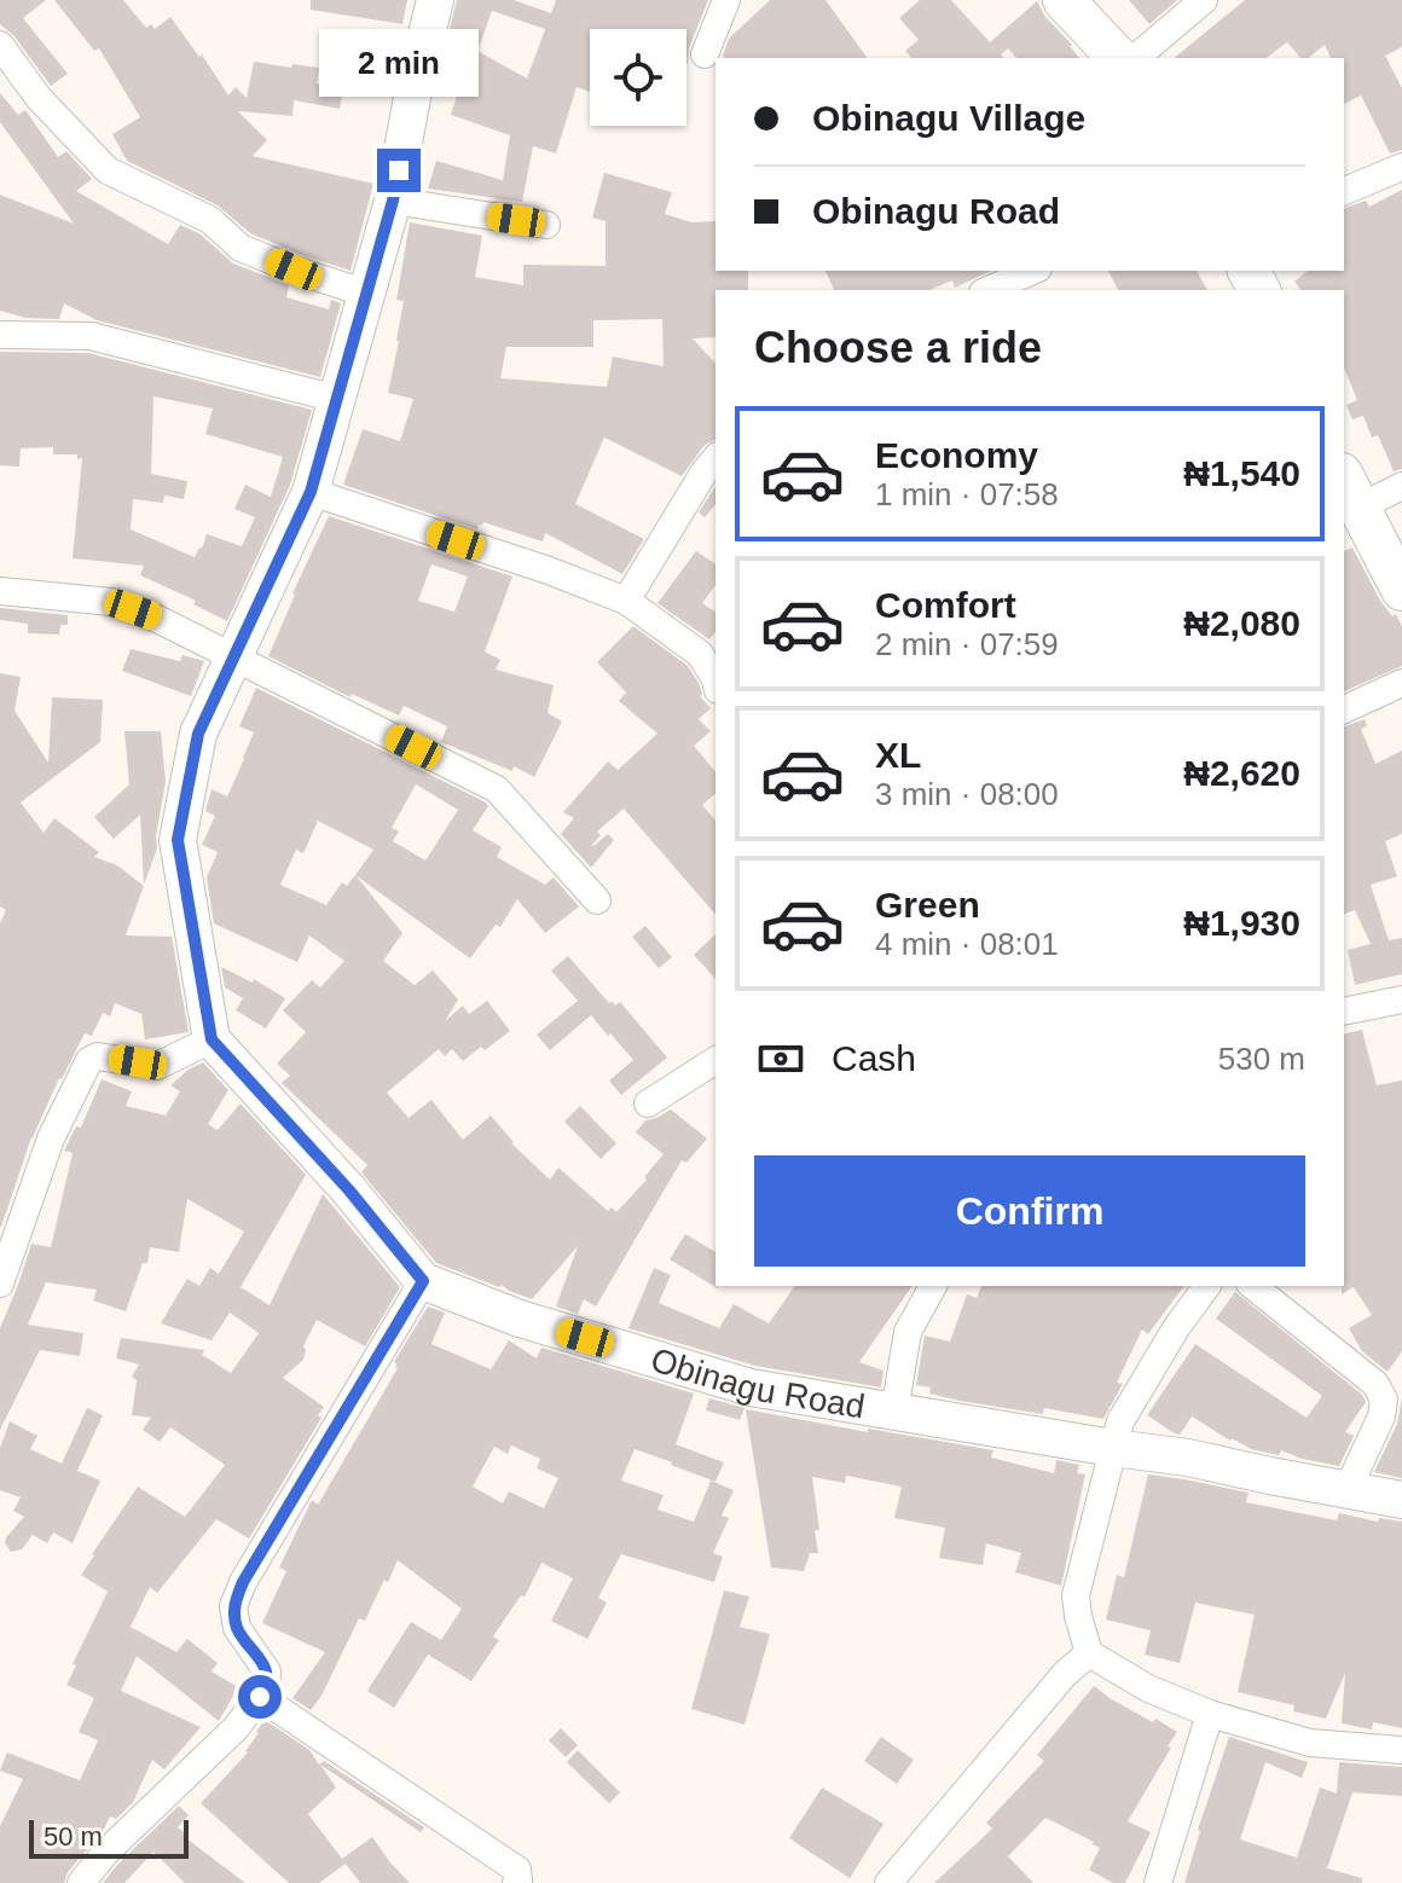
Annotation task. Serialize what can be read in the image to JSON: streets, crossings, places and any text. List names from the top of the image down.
{
  "streets": {
    "street": ["Obinagu Road"]
  },
  "scale_bar": "50 m",
  "page": {
    "bubble": "2 min",
    "banner": ["Obinagu Village", "Obinagu Road"],
    "heading": "Choose a ride",
    "list": [
      {
        "name": "Economy",
        "note": "1 min · 07:58",
        "value": "₦1,540"
      },
      {
        "name": "Comfort",
        "note": "2 min · 07:59",
        "value": "₦2,080"
      },
      {
        "name": "XL",
        "note": "3 min · 08:00",
        "value": "₦2,620"
      },
      {
        "name": "Green",
        "note": "4 min · 08:01",
        "value": "₦1,930"
      }
    ],
    "pay": ["Cash", "530 m"],
    "buttons": "Confirm",
    "scale": "50 m"
  }
}
